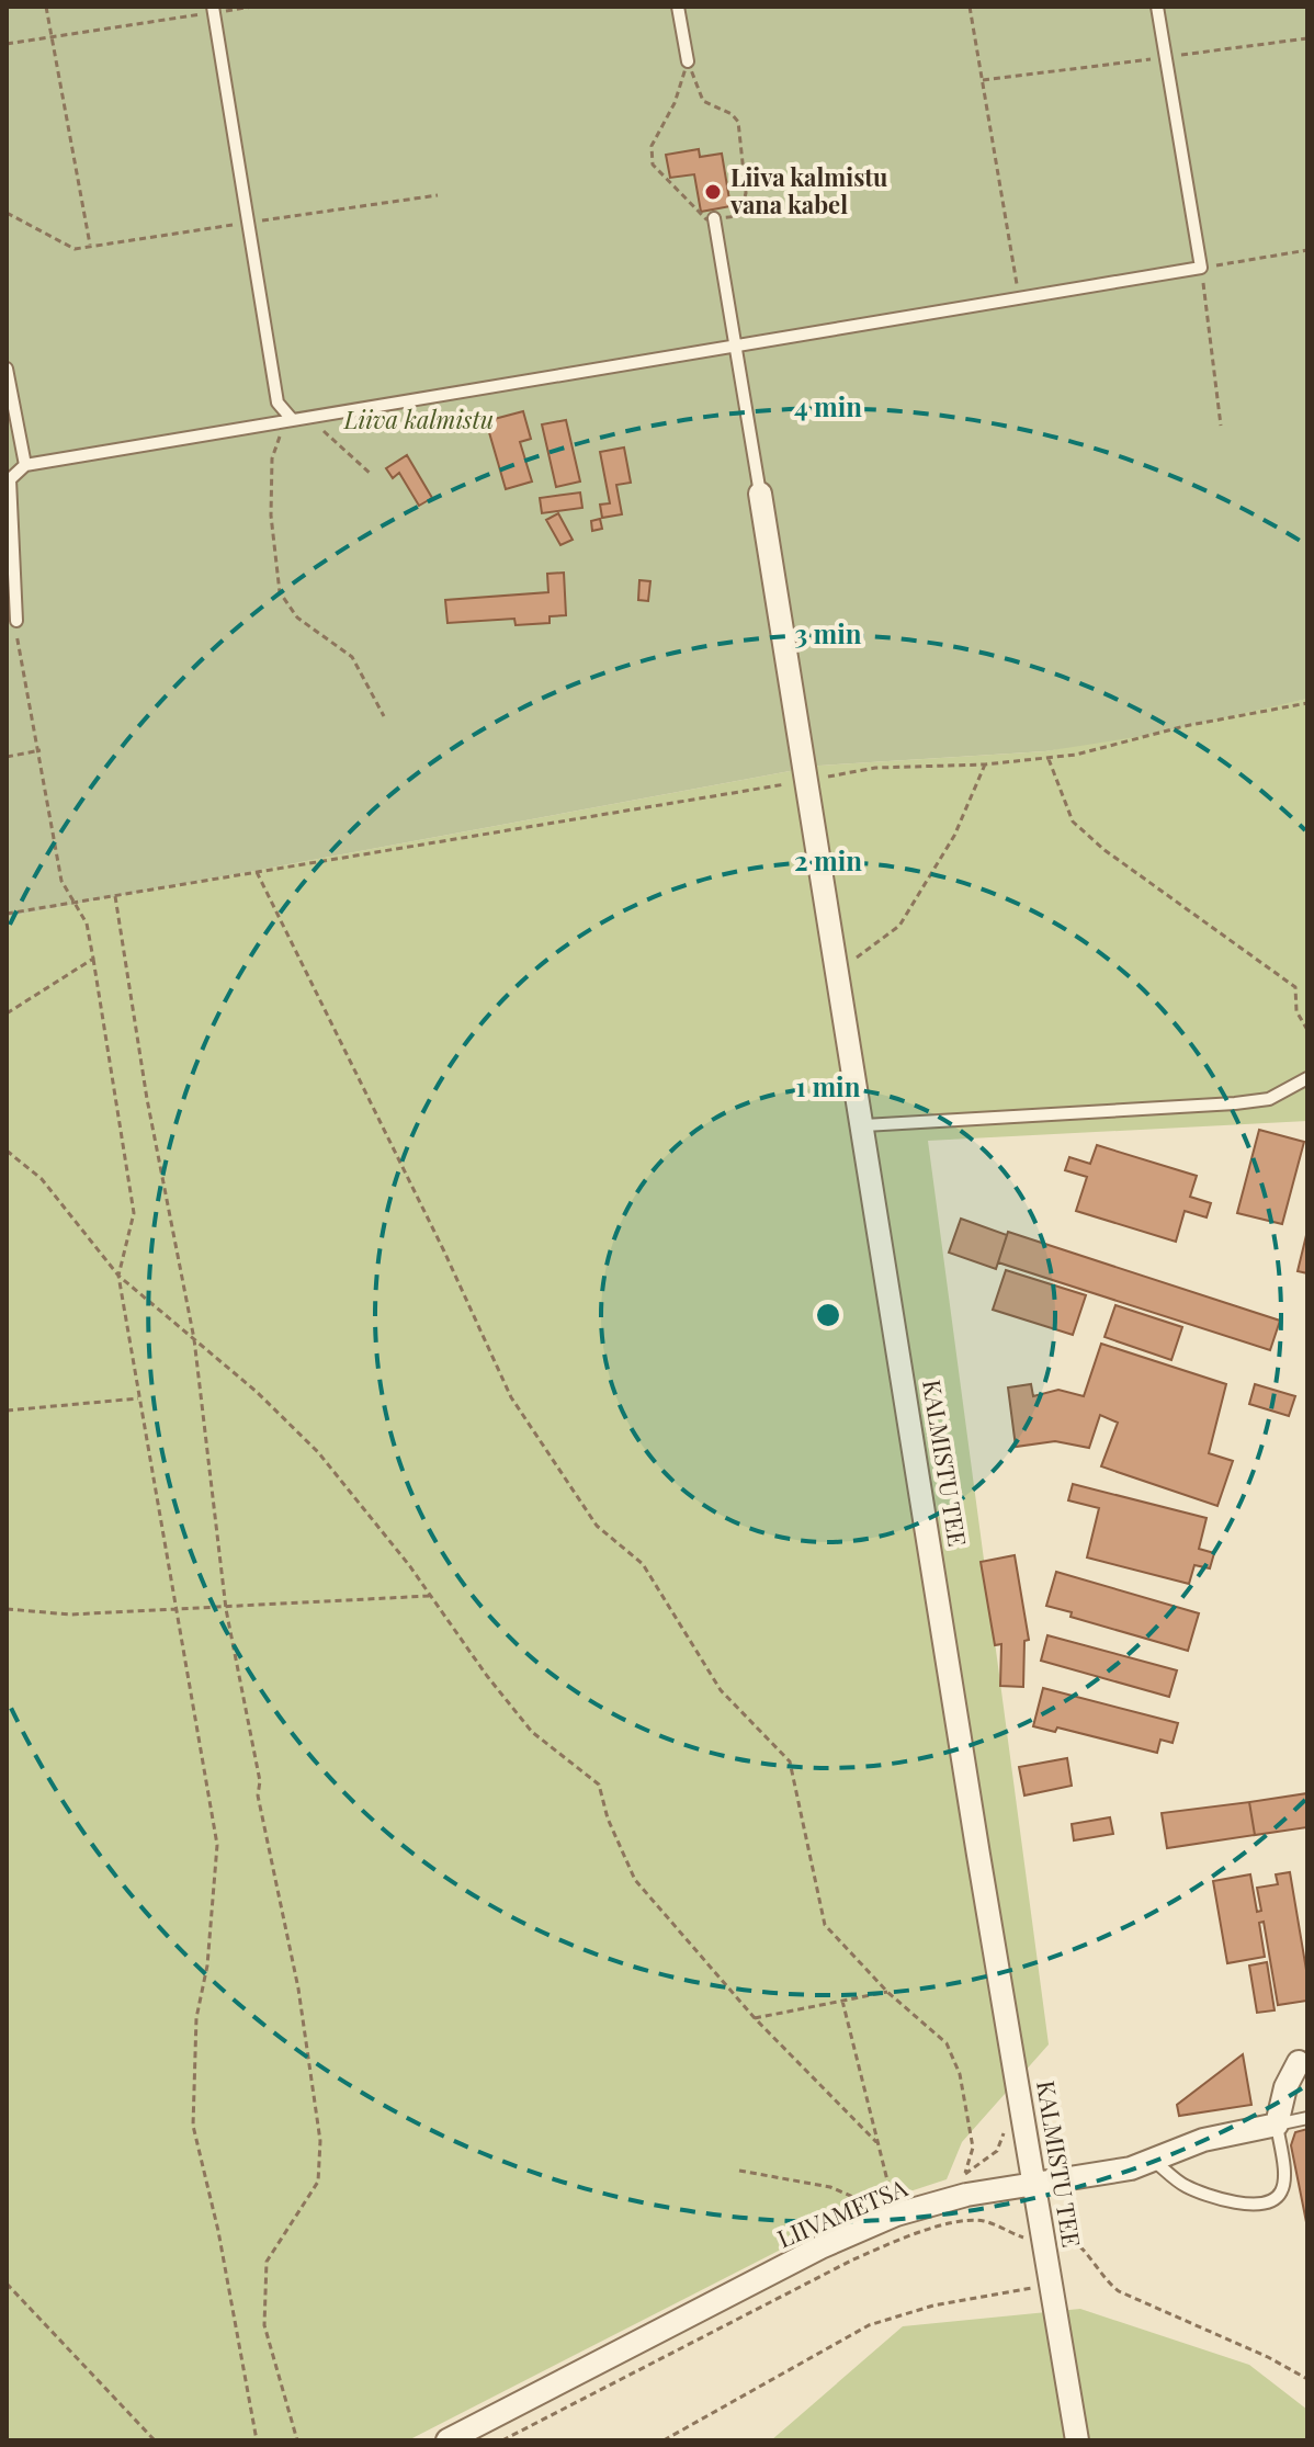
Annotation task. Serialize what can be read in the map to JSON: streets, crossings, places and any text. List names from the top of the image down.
{
  "streets": {
    "street": ["KALMISTU TEE", "LIIVAMETSA"]
  },
  "crossings": [
    ["KALMISTU TEE", "LIIVAMETSA"]
  ],
  "parks": ["Liiva kalmistu"],
  "places": ["Liiva kalmistu vana kabel"],
  "rings": [
    "4 min",
    "3 min",
    "2 min",
    "1 min"
  ]
}
